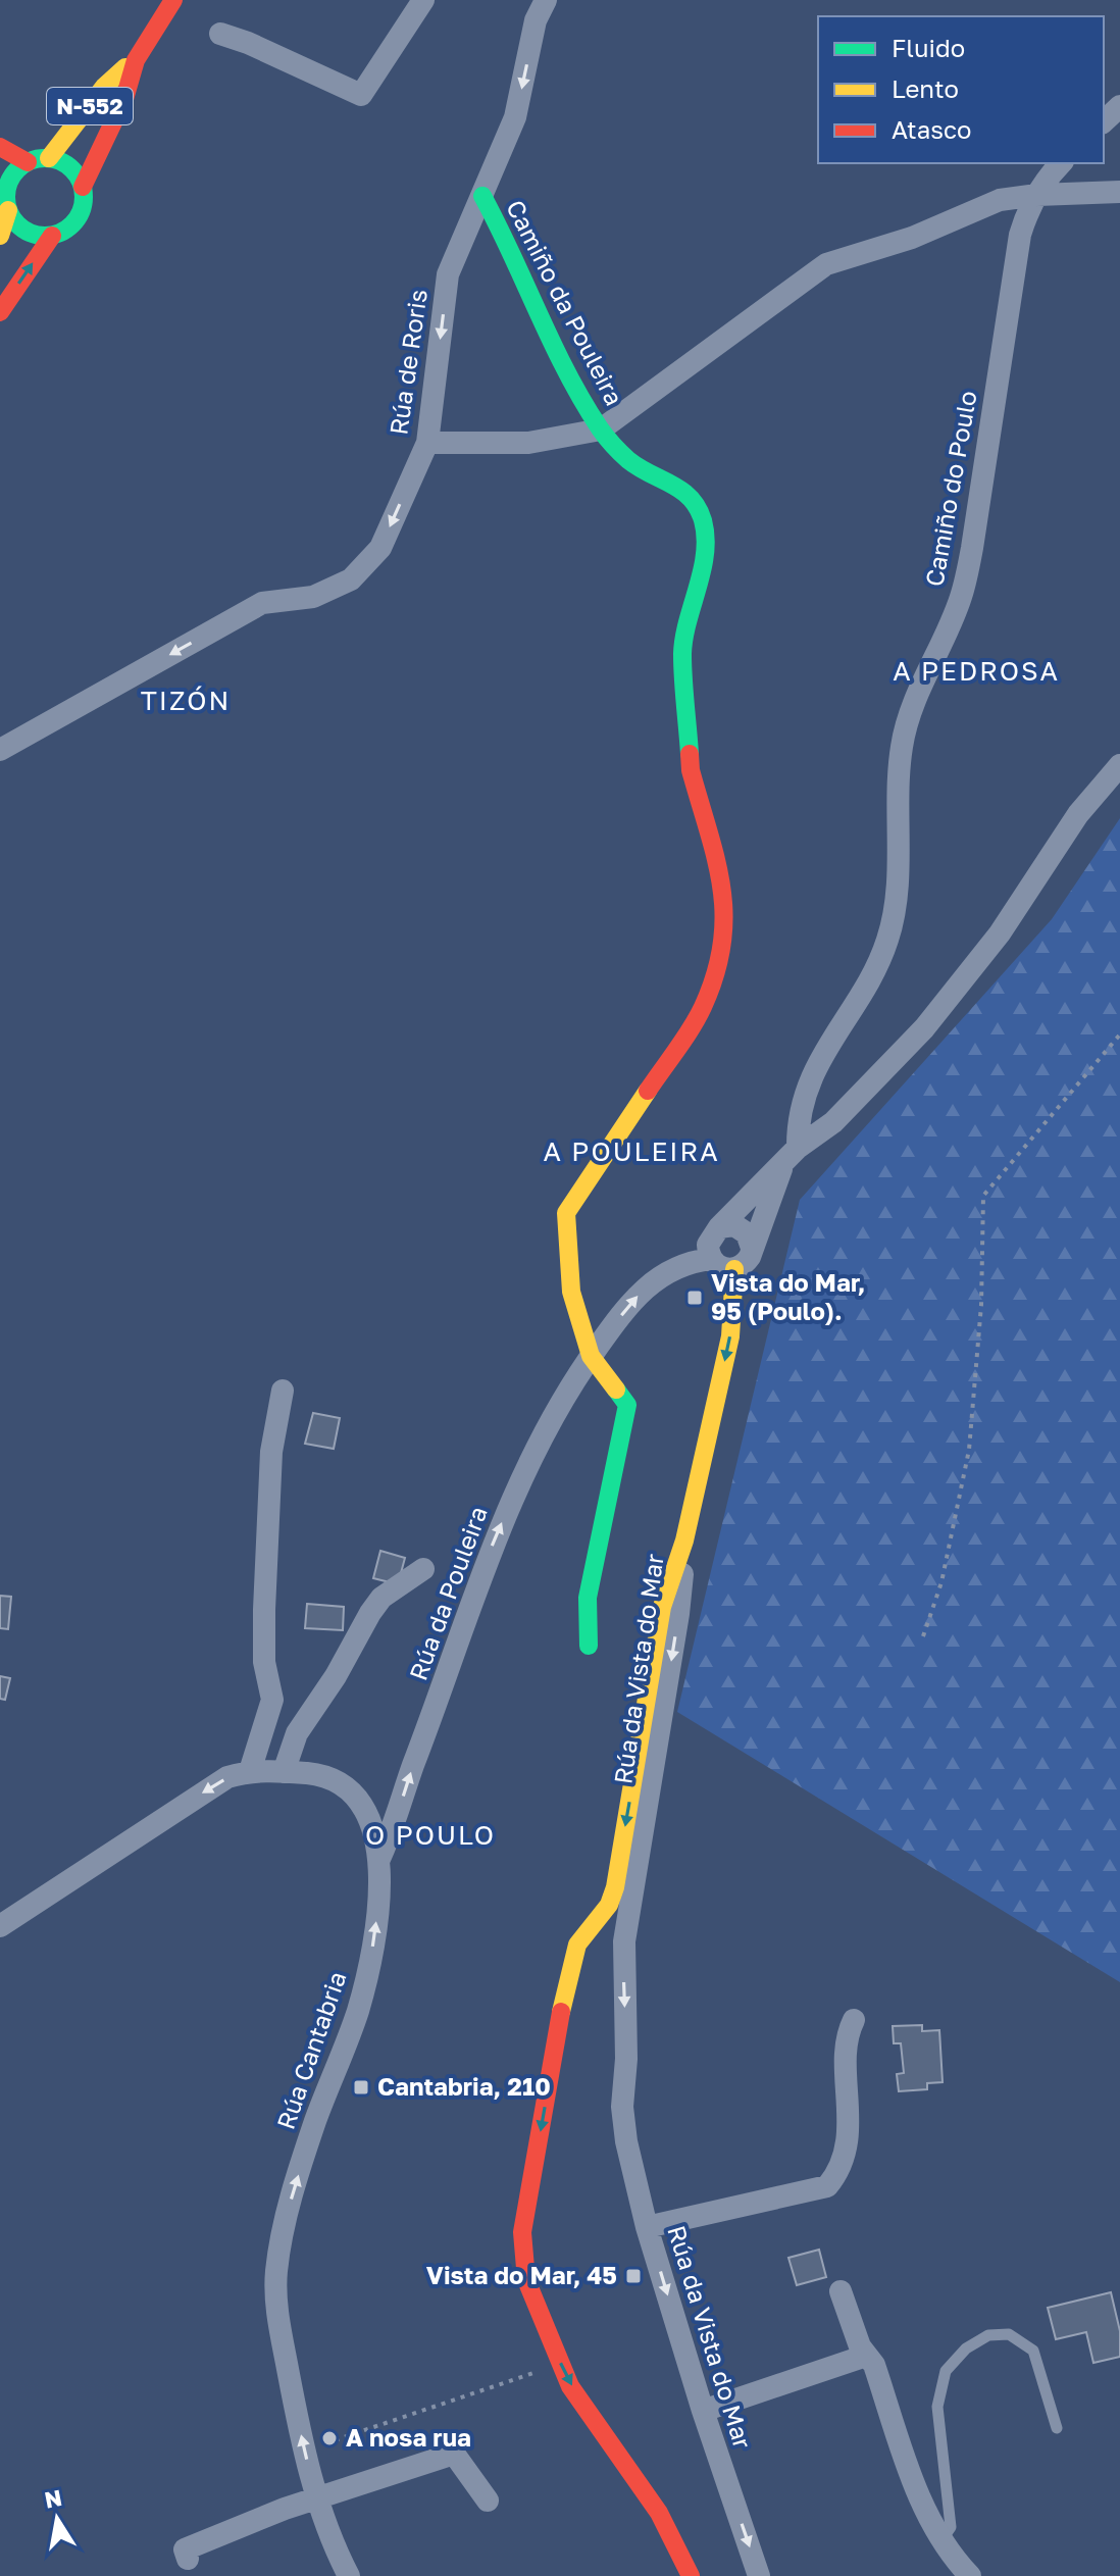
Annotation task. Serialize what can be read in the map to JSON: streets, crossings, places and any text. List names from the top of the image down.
{
  "streets": {
    "main road": ["N-552", "Camiño da Pouleira", "Rúa da Vista do Mar"],
    "street": [
      "Rúa de Roris",
      "Camiño do Poulo",
      "Rúa da Pouleira",
      "Rúa Cantabria"
    ]
  },
  "crossings": [
    ["Camiño da Pouleira", "Rúa de Roris"],
    ["Camiño da Pouleira", "Rúa da Pouleira"],
    ["Camiño do Poulo", "Rúa da Pouleira"],
    ["Camiño do Poulo", "Rúa da Vista do Mar"],
    ["Rúa da Pouleira", "Rúa da Vista do Mar"],
    ["Rúa da Pouleira", "Rúa Cantabria"]
  ],
  "one_way": ["Rúa de Roris", "Rúa da Vista do Mar"],
  "districts": [
    "A PEDROSA",
    "TIZÓN",
    "A POULEIRA",
    "O POULO"
  ],
  "places": {
    "transit": ["Vista do Mar, 95 (Poulo).", "Cantabria, 210", "Vista do Mar, 45"],
    "other": ["A nosa rua"]
  },
  "legend": ["Fluido", "Lento", "Atasco"],
  "north": "top"
}
